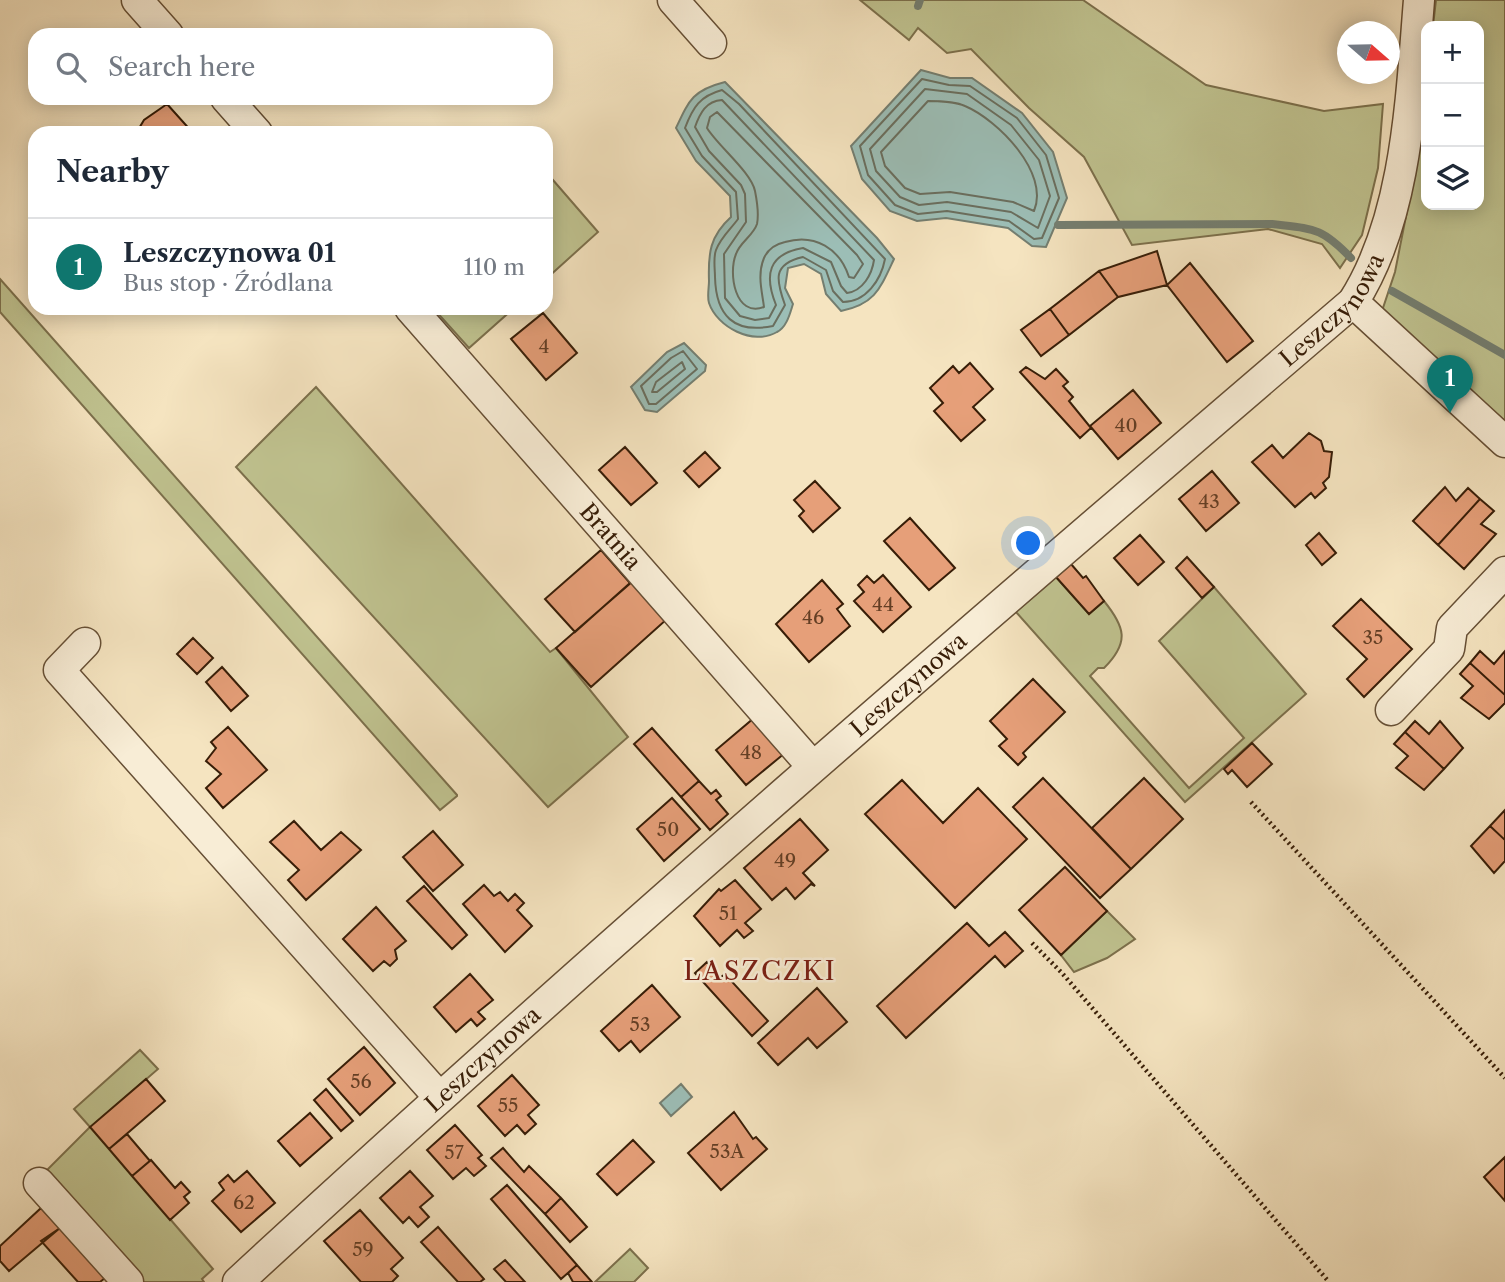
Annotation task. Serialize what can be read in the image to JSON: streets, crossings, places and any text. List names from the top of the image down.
{
  "streets": {
    "street": ["Leszczynowa", "Bratnia"]
  },
  "crossings": [
    ["Leszczynowa", "Bratnia"]
  ],
  "districts": ["LASZCZKI"],
  "house_numbers": [
    "4",
    "40",
    "43",
    "44",
    "46",
    "35",
    "48",
    "50",
    "49",
    "51",
    "53",
    "56",
    "55",
    "53A",
    "57",
    "62",
    "59"
  ],
  "north": "right",
  "page": {
    "map_buttons": ["+", "−"],
    "search": "Search here",
    "heading": "Nearby",
    "list": [
      {
        "mark": "1",
        "name": "Leszczynowa 01",
        "note": "Bus stop · Źródlana",
        "value": "110 m"
      }
    ],
    "pins": "1"
  }
}
